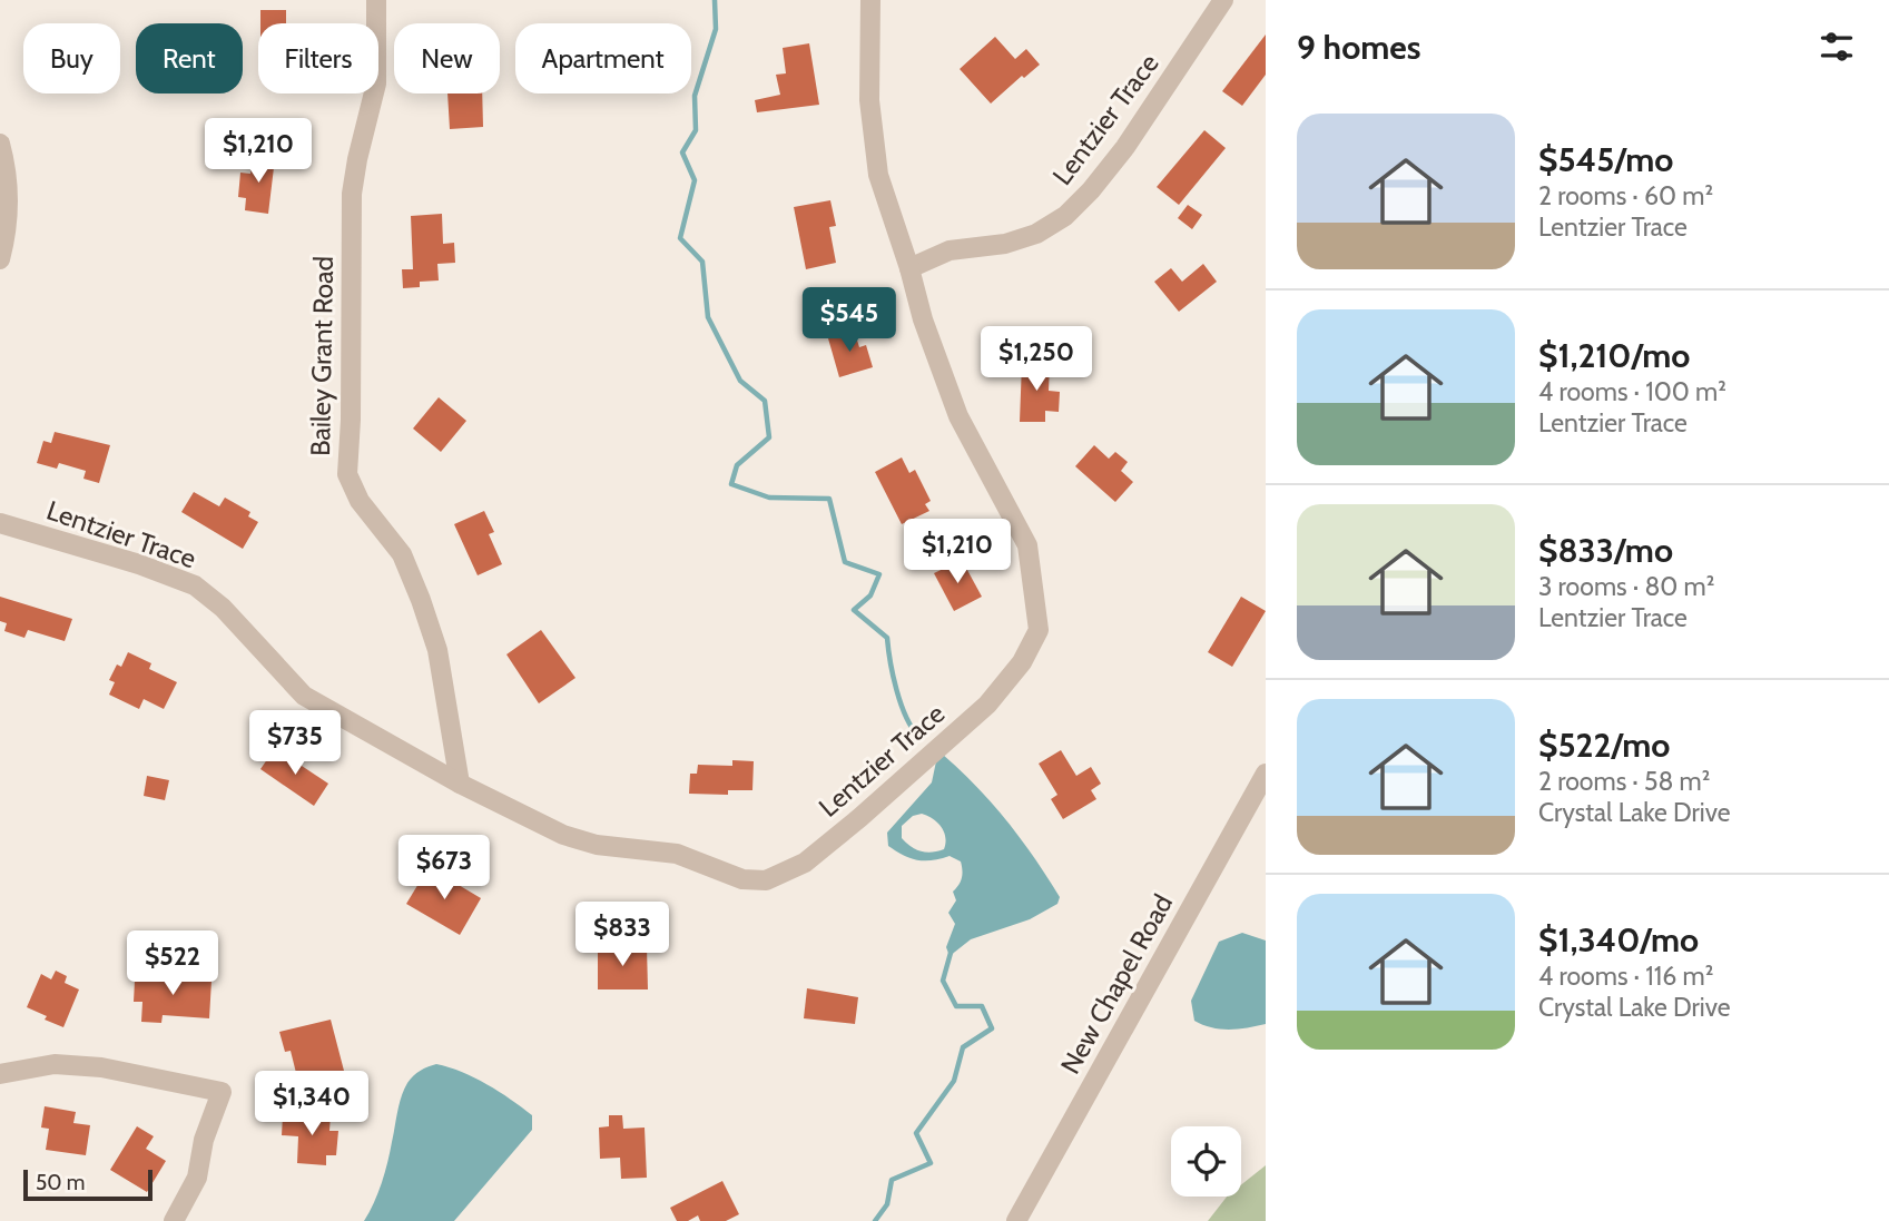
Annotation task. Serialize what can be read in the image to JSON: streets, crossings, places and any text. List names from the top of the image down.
{
  "streets": {
    "street": ["Lentzier Trace", "Bailey Grant Road", "New Chapel Road"]
  },
  "crossings": [
    ["Lentzier Trace", "Bailey Grant Road"]
  ],
  "scale_bar": "50 m",
  "page": {
    "heading": "9 homes",
    "chip": [
      "Buy",
      "Rent",
      "Filters",
      "New",
      "Apartment"
    ],
    "list": [
      {
        "name": "$545/mo",
        "note": "2 rooms · 60 m² · Lentzier Trace"
      },
      {
        "name": "$1,210/mo",
        "note": "4 rooms · 100 m² · Lentzier Trace"
      },
      {
        "name": "$833/mo",
        "note": "3 rooms · 80 m² · Lentzier Trace"
      },
      {
        "name": "$522/mo",
        "note": "2 rooms · 58 m² · Crystal Lake Drive"
      },
      {
        "name": "$1,340/mo",
        "note": "4 rooms · 116 m² · Crystal Lake Drive"
      }
    ],
    "price": [
      "$1,210",
      "$545",
      "$1,250",
      "$1,210",
      "$735",
      "$673",
      "$833",
      "$522",
      "$1,340"
    ],
    "scale": "50 m"
  }
}
